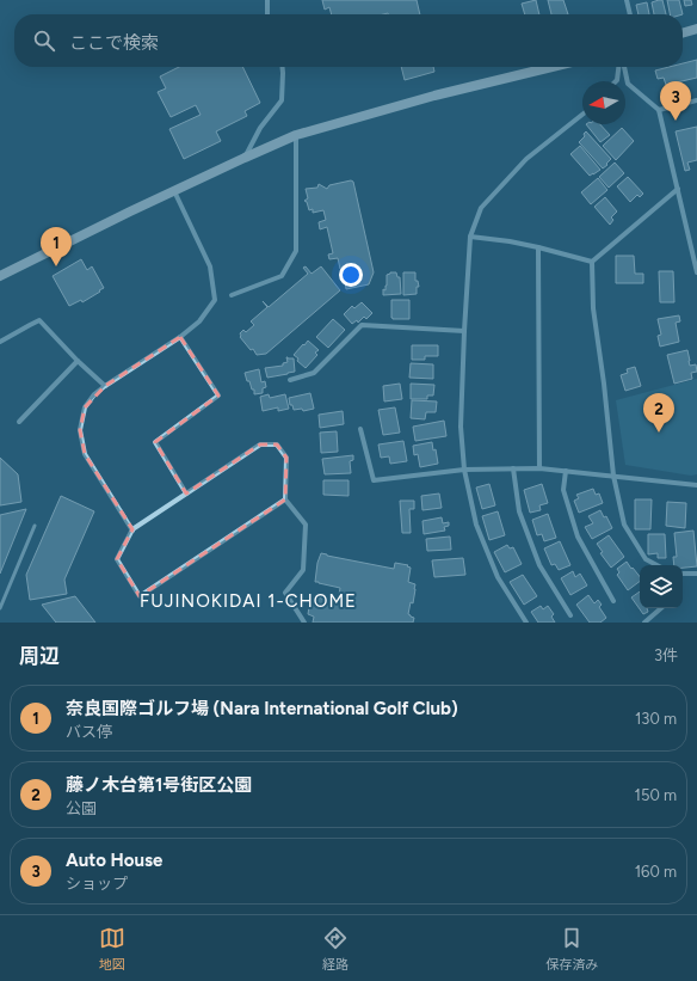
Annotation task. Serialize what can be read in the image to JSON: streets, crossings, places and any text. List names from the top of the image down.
{
  "districts": ["FUJINOKIDAI 1-CHOME"],
  "north": "left",
  "page": {
    "search": "ここで検索",
    "pins": ["3", "1", "2"],
    "heading": ["周辺", "3件"],
    "list": [
      {
        "mark": "1",
        "name": "奈良国際ゴルフ場 (Nara International Golf Club)",
        "note": "バス停",
        "value": "130 m"
      },
      {
        "mark": "2",
        "name": "藤ノ木台第1号街区公園",
        "note": "公園",
        "value": "150 m"
      },
      {
        "mark": "3",
        "name": "Auto House",
        "note": "ショップ",
        "value": "160 m"
      }
    ],
    "nav": ["地図", "経路", "保存済み"]
  }
}
